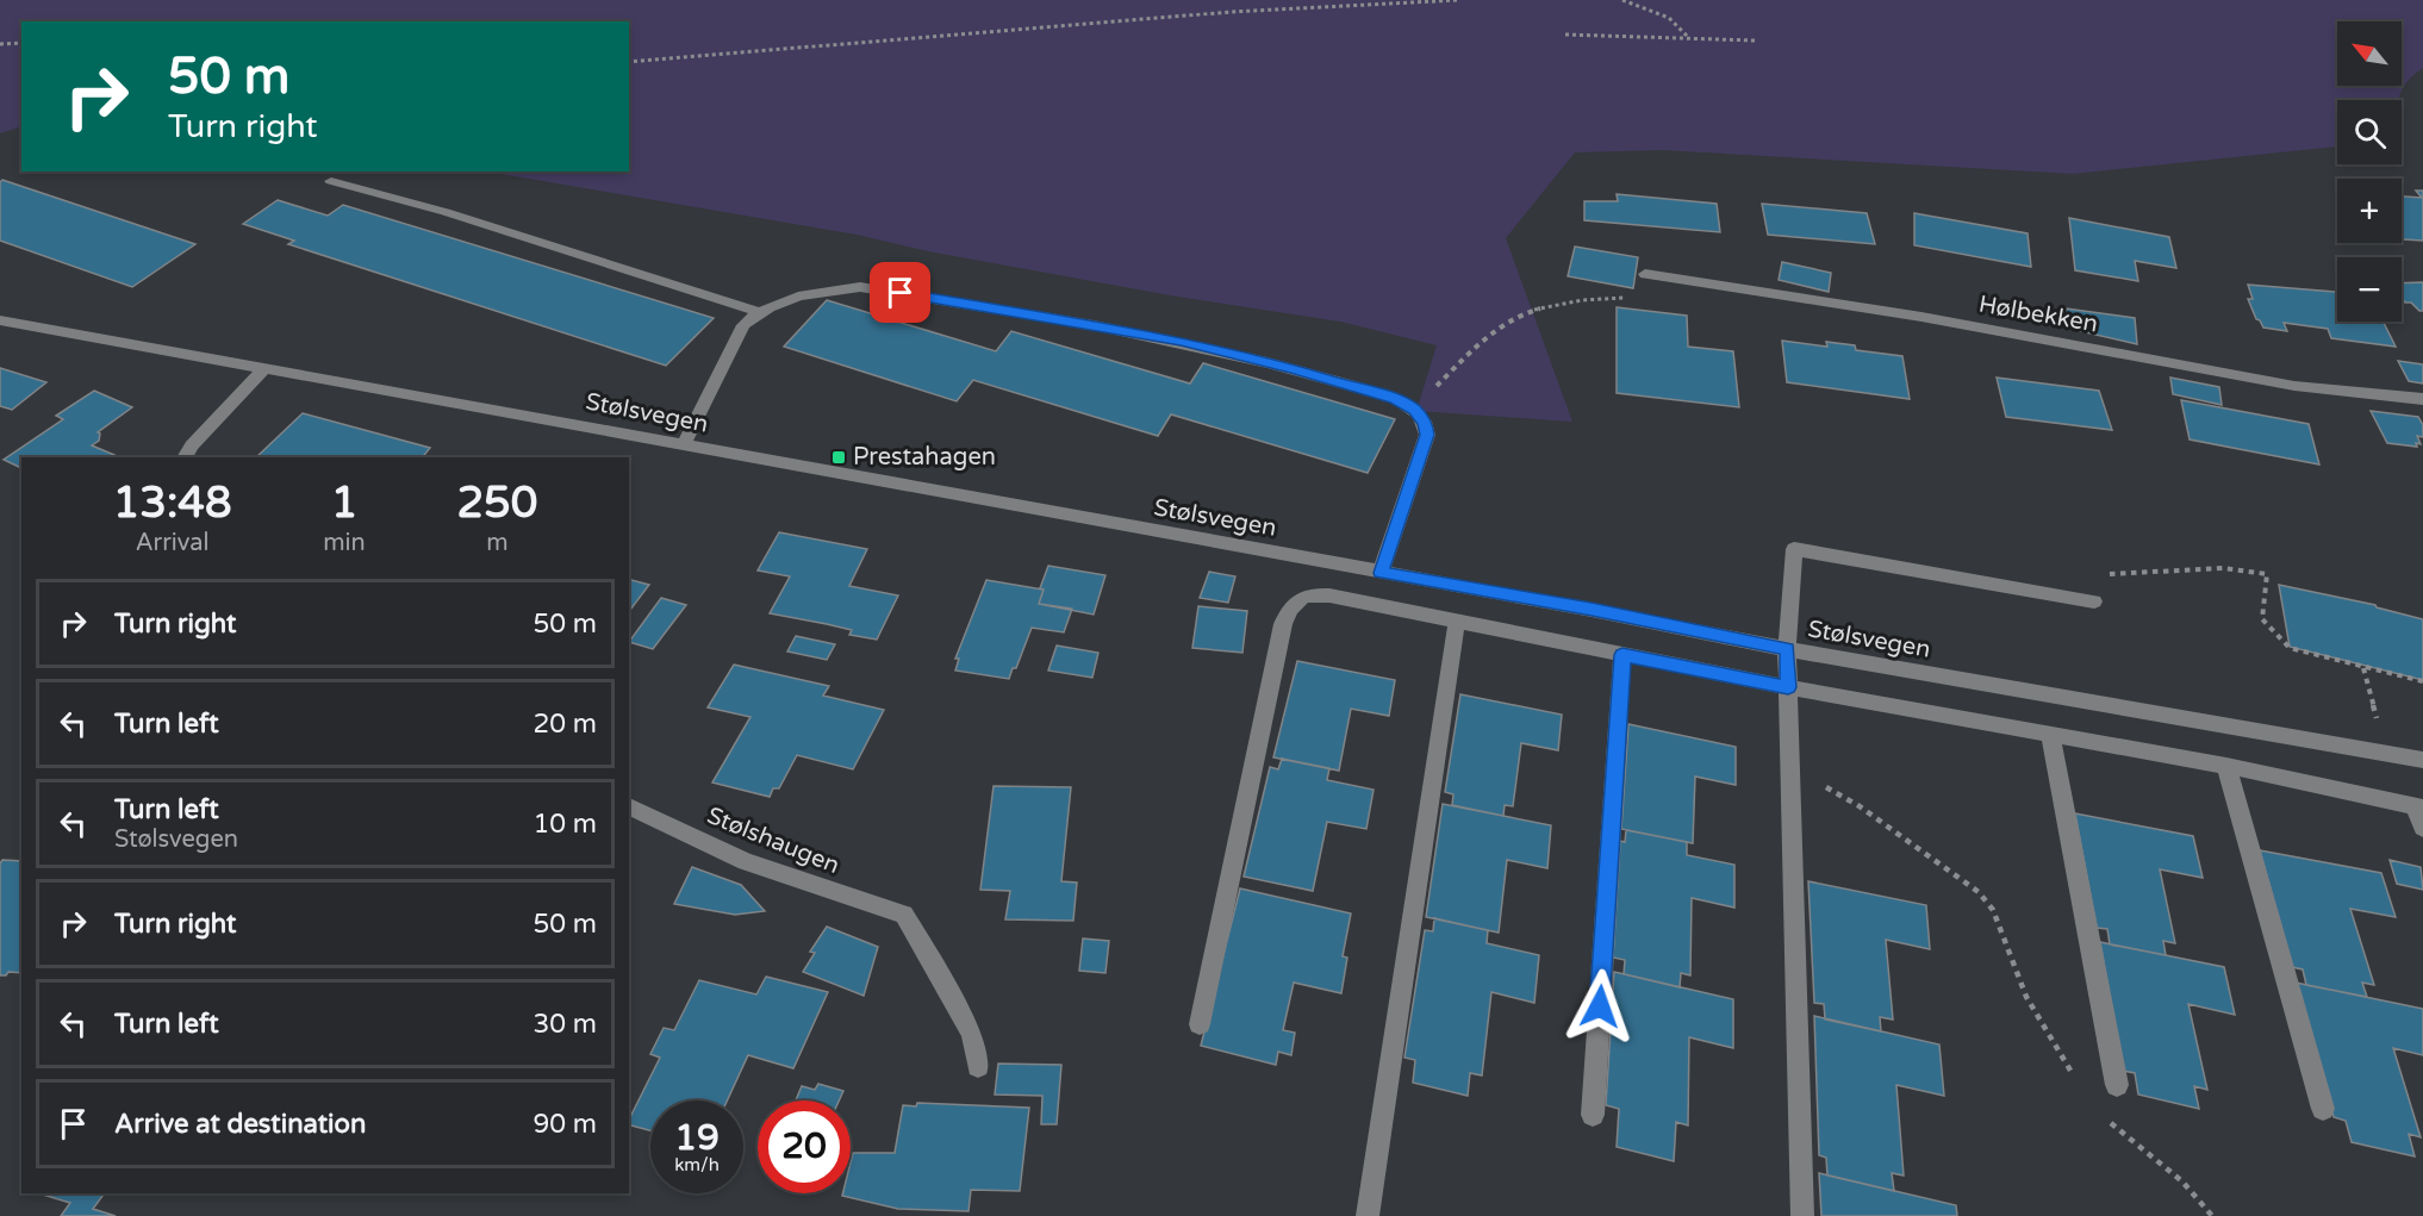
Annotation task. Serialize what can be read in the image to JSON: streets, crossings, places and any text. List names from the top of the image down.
{
  "streets": {
    "street": ["Hølbekken", "Stølsvegen", "Stølshaugen"]
  },
  "places": {
    "transit": ["Prestahagen"]
  },
  "north": "top left",
  "page": {
    "map_buttons": ["+", "−"],
    "turn": ["50 m", "Turn right"],
    "eta": [
      "13:48",
      "Arrival",
      "1",
      "min",
      "250",
      "m"
    ],
    "list": [
      {
        "name": "Turn right",
        "value": "50 m"
      },
      {
        "name": "Turn left",
        "value": "20 m"
      },
      {
        "name": "Turn left",
        "note": "Stølsvegen",
        "value": "10 m"
      },
      {
        "name": "Turn right",
        "value": "50 m"
      },
      {
        "name": "Turn left",
        "value": "30 m"
      },
      {
        "name": "Arrive at destination",
        "value": "90 m"
      }
    ],
    "speed": "19 km/h",
    "limit": "20"
  }
}
